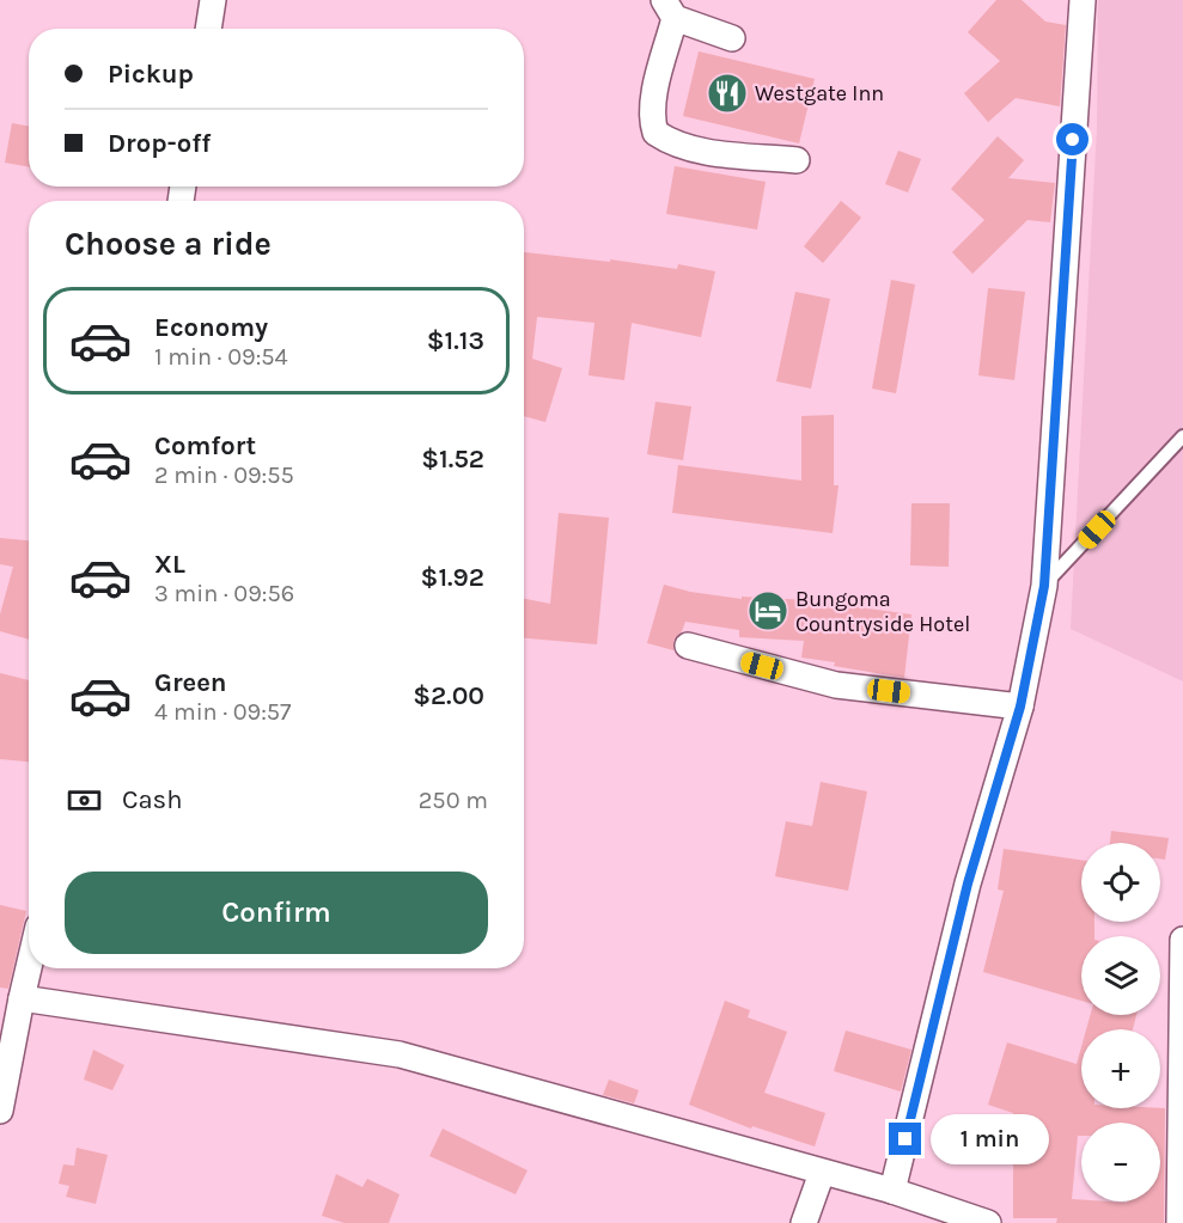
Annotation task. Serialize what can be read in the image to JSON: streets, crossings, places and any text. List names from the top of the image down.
{
  "places": {
    "restaurant": ["Westgate Inn"],
    "hotel": ["Bungoma Countryside Hotel"]
  },
  "page": {
    "banner": ["Pickup", "Drop-off"],
    "heading": "Choose a ride",
    "list": [
      {
        "name": "Economy",
        "note": "1 min · 09:54",
        "value": "$1.13"
      },
      {
        "name": "Comfort",
        "note": "2 min · 09:55",
        "value": "$1.52"
      },
      {
        "name": "XL",
        "note": "3 min · 09:56",
        "value": "$1.92"
      },
      {
        "name": "Green",
        "note": "4 min · 09:57",
        "value": "$2.00"
      }
    ],
    "pay": ["Cash", "250 m"],
    "map_buttons": ["+", "−"],
    "buttons": "Confirm",
    "bubble": "1 min"
  }
}
